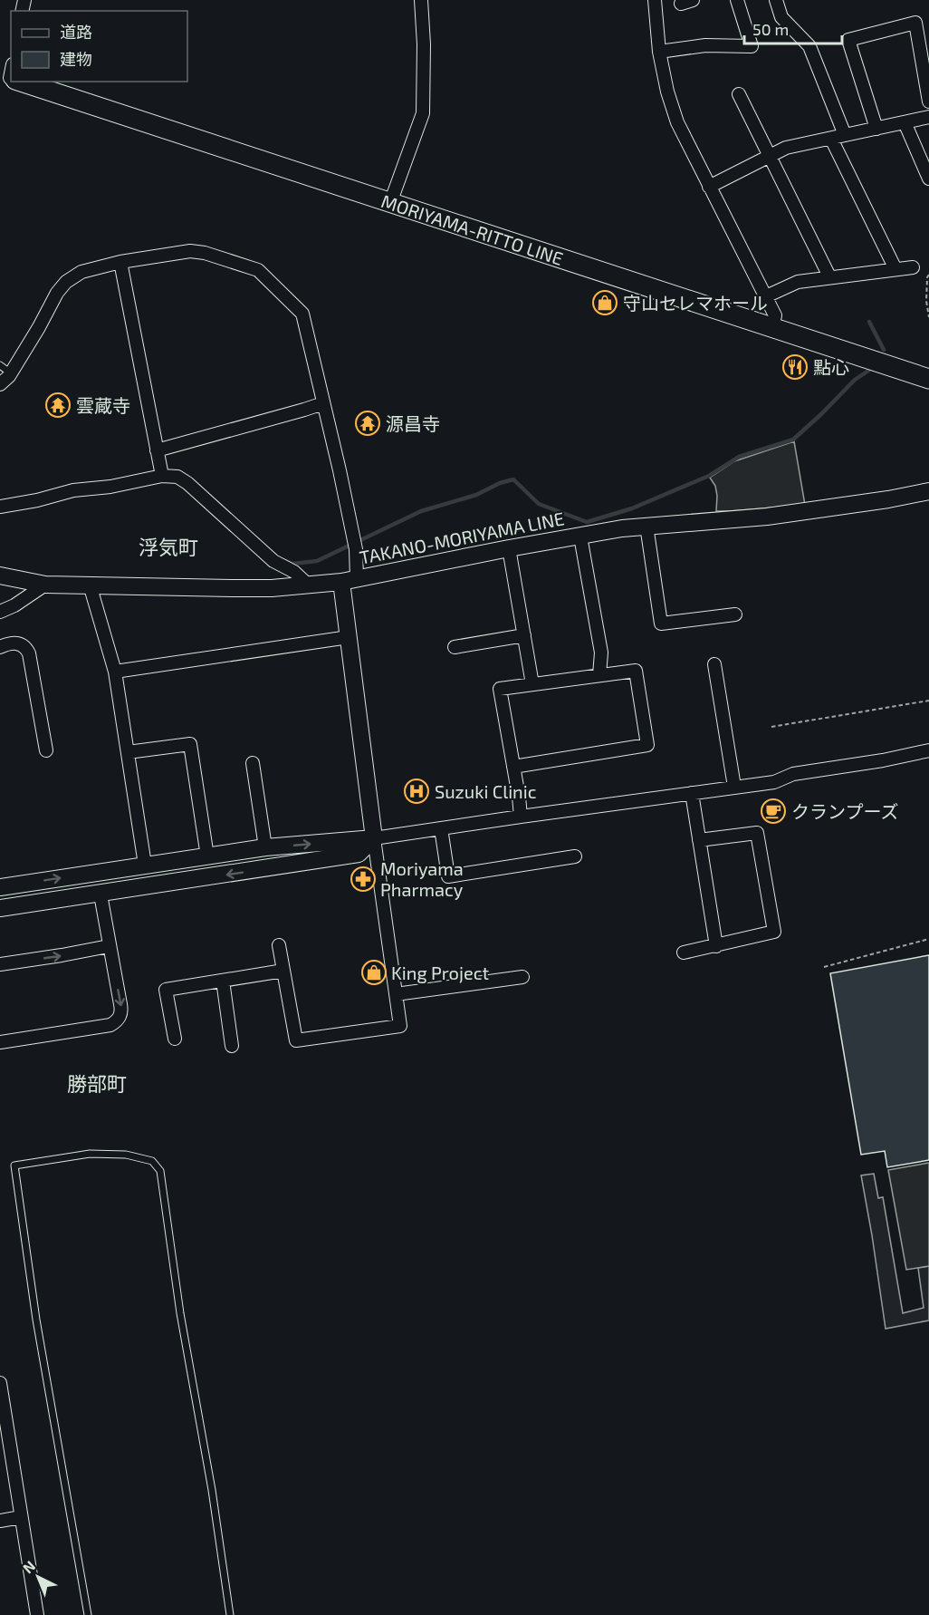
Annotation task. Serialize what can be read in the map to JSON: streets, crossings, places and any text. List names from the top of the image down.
{
  "streets": {
    "main road": ["MORIYAMA-RITTO LINE"],
    "street": ["TAKANO-MORIYAMA LINE"]
  },
  "districts": ["浮気町", "勝部町"],
  "places": {
    "shop": ["守山セレマホール", "King Project"],
    "restaurant": ["點心"],
    "temple": ["雲蔵寺", "源昌寺"],
    "hospital": ["Suzuki Clinic"],
    "cafe": ["クランプーズ"],
    "pharmacy": ["Moriyama Pharmacy"]
  },
  "legend": ["道路", "建物"],
  "scale_bar": "50 m",
  "north": "top left"
}
